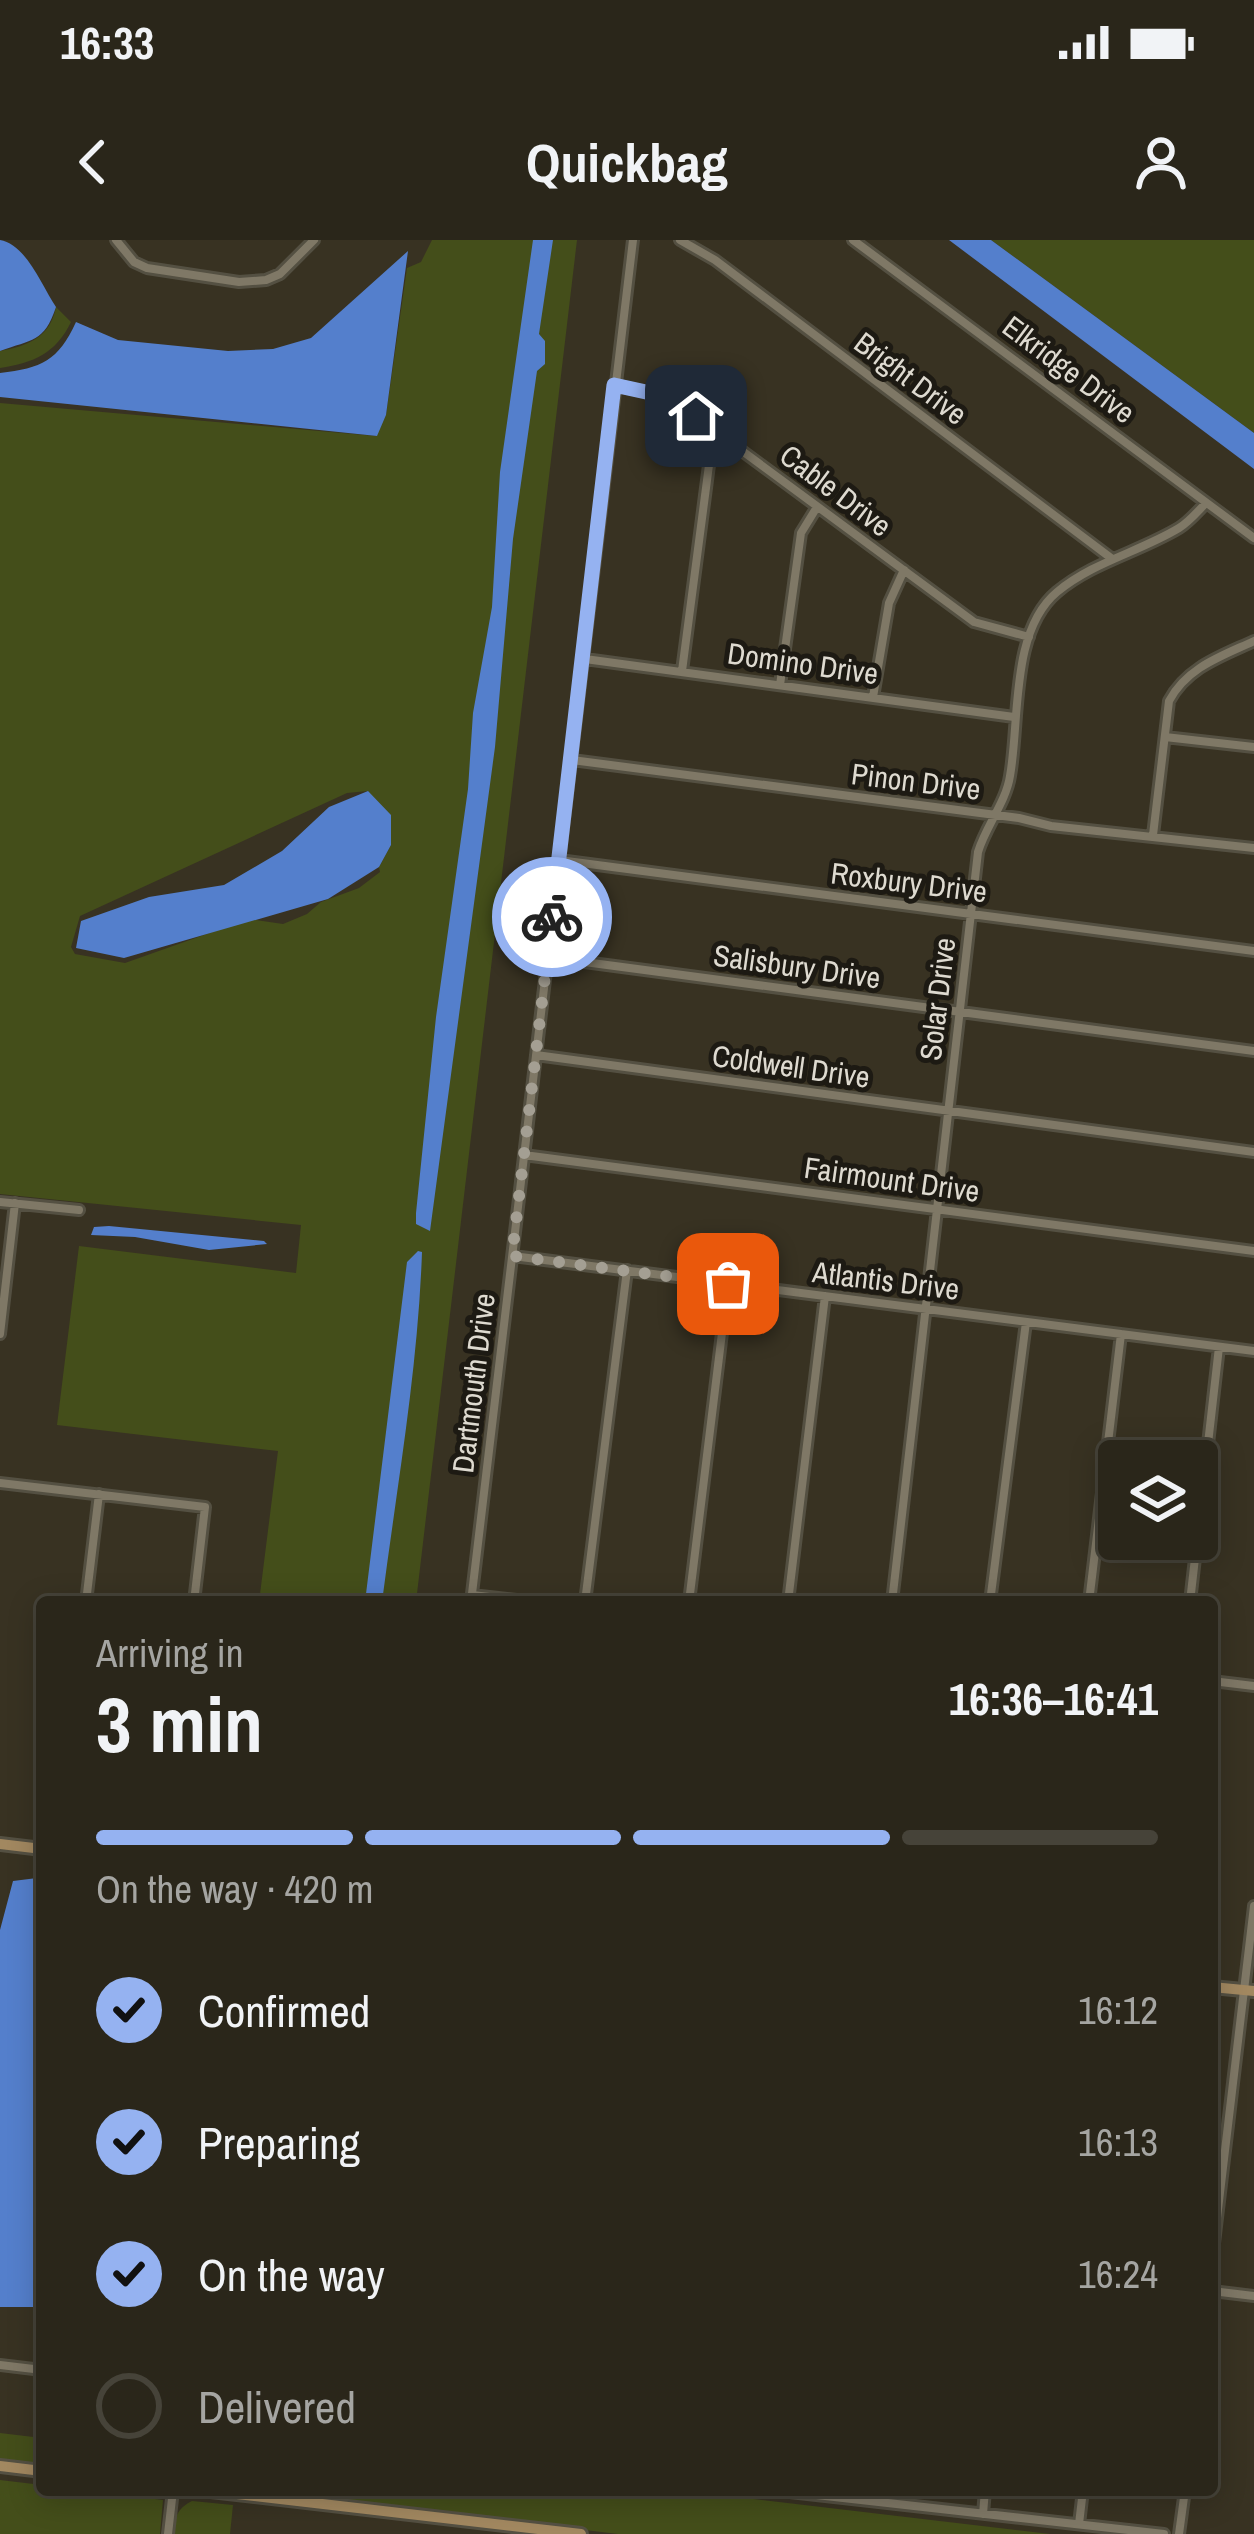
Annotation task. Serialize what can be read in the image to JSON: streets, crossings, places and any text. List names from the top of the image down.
{
  "streets": {
    "street": [
      "Elkridge Drive",
      "Bright Drive",
      "Cable Drive",
      "Domino Drive",
      "Pinon Drive",
      "Roxbury Drive",
      "Salisbury Drive",
      "Solar Drive",
      "Coldwell Drive",
      "Fairmount Drive",
      "Atlantis Drive",
      "Dartmouth Drive"
    ]
  },
  "crossings": [
    ["Elkridge Drive", "Solar Drive"],
    ["Bright Drive", "Solar Drive"],
    ["Cable Drive", "Solar Drive"],
    ["Cable Drive", "Dartmouth Drive"],
    ["Domino Drive", "Solar Drive"],
    ["Domino Drive", "Dartmouth Drive"],
    ["Pinon Drive", "Solar Drive"],
    ["Pinon Drive", "Dartmouth Drive"],
    ["Roxbury Drive", "Solar Drive"],
    ["Roxbury Drive", "Dartmouth Drive"],
    ["Salisbury Drive", "Solar Drive"],
    ["Salisbury Drive", "Dartmouth Drive"],
    ["Solar Drive", "Coldwell Drive"],
    ["Solar Drive", "Fairmount Drive"],
    ["Solar Drive", "Atlantis Drive"],
    ["Coldwell Drive", "Dartmouth Drive"],
    ["Fairmount Drive", "Dartmouth Drive"],
    ["Atlantis Drive", "Dartmouth Drive"]
  ],
  "page": {
    "status": "16:33",
    "header": "Quickbag",
    "heading": ["3 min", "Arriving in", "16:36–16:41"],
    "bar": "On the way · 420 m",
    "list": [
      ["Confirmed", "16:12"],
      ["Preparing", "16:13"],
      ["On the way", "16:24"],
      "Delivered"
    ]
  }
}
